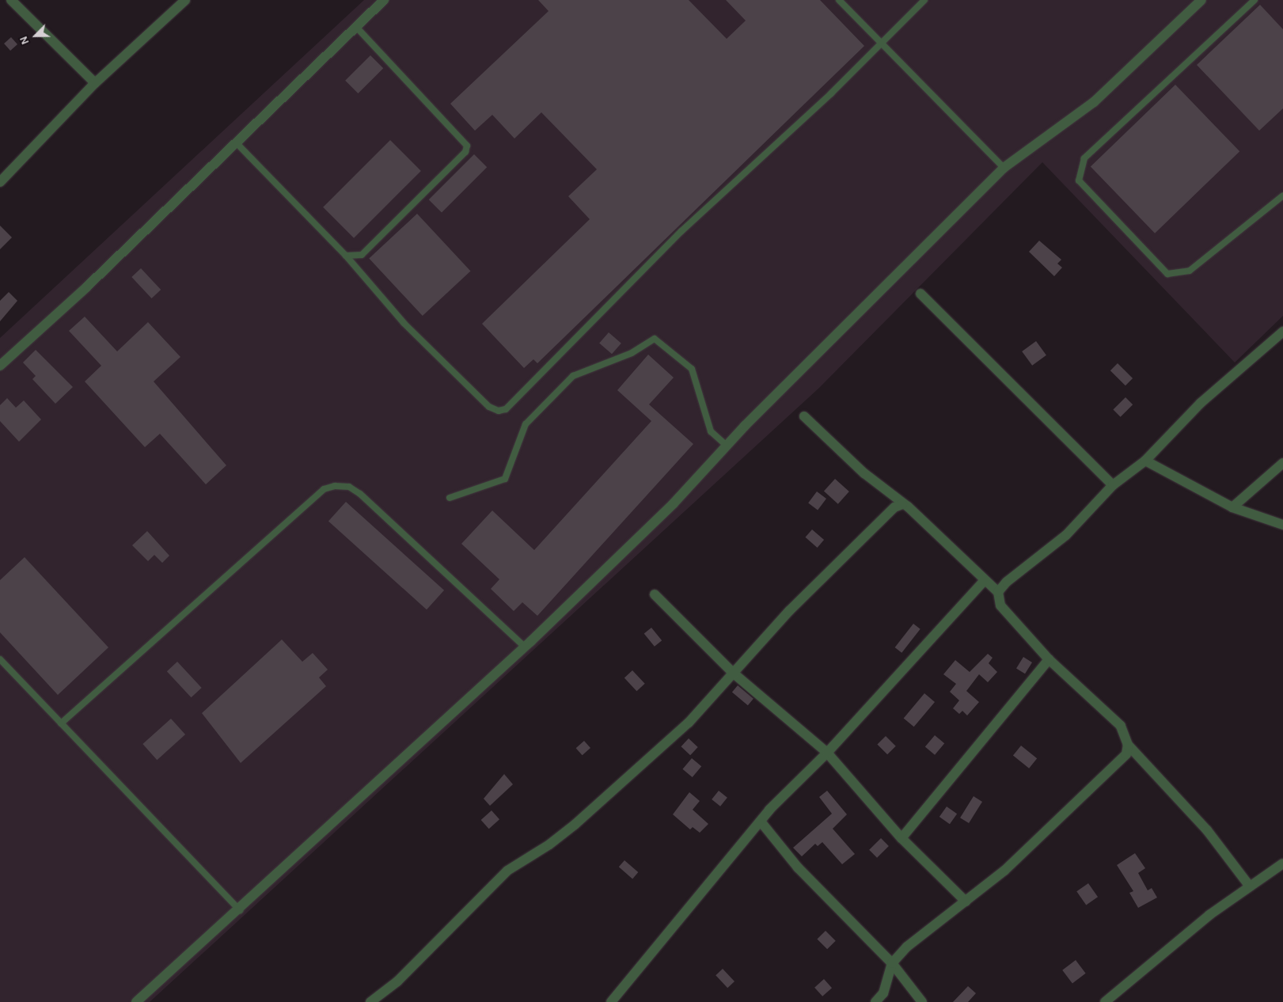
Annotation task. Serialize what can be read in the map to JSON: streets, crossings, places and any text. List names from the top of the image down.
{
  "north": "bottom left"
}
